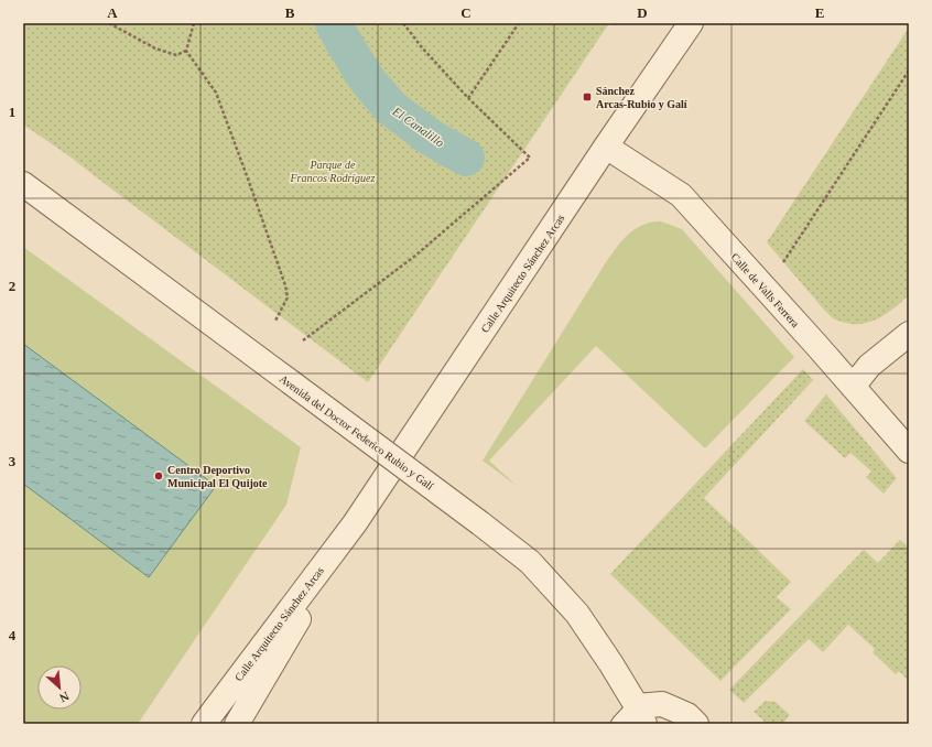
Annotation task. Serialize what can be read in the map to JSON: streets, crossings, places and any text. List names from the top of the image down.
{
  "streets": {
    "street": ["Calle Arquitecto Sánchez Arcas", "Calle de Valls Ferrera", "Avenida del Doctor Federico Rubio y Galí"]
  },
  "crossings": [
    ["Calle Arquitecto Sánchez Arcas", "Calle de Valls Ferrera"]
  ],
  "water": ["El Canalillo"],
  "parks": ["Parque de Francos Rodríguez"],
  "places": {
    "transit": ["Sánchez Arcas-Rubio y Galí"],
    "other": ["Centro Deportivo Municipal El Quijote"]
  },
  "north": "bottom right",
  "grid": {
    "columns": [
      "A",
      "B",
      "C",
      "D",
      "E"
    ],
    "rows": [
      "1",
      "2",
      "3",
      "4"
    ]
  }
}
